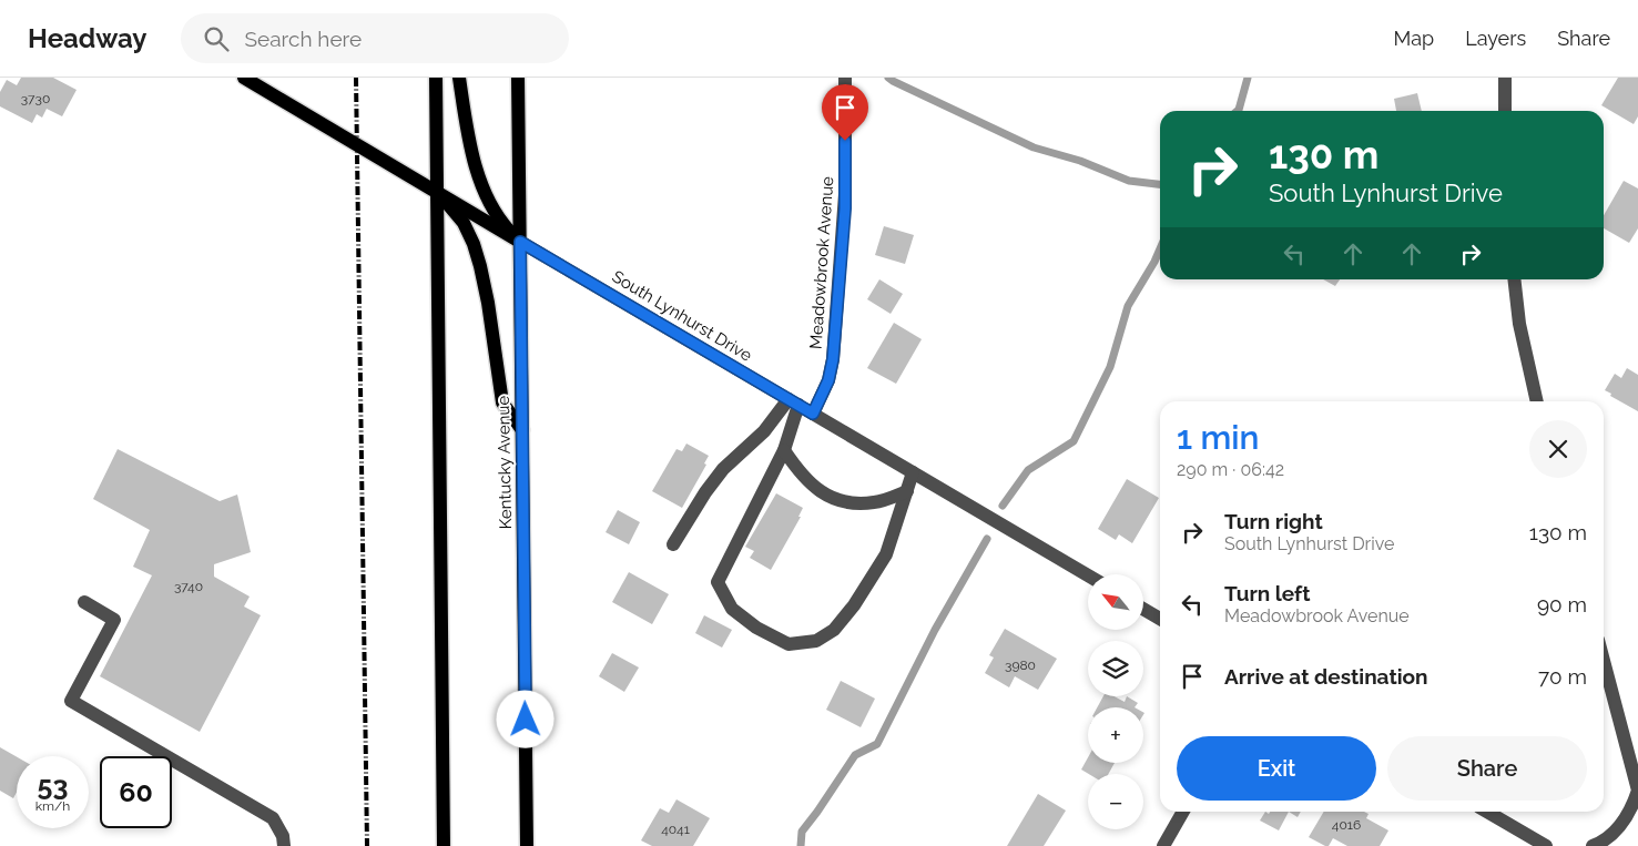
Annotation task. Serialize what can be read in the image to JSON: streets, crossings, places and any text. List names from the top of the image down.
{
  "streets": {
    "main road": ["South Lynhurst Drive", "Kentucky Avenue"],
    "street": ["Meadowbrook Avenue"]
  },
  "crossings": [
    ["Meadowbrook Avenue", "South Lynhurst Drive"],
    ["South Lynhurst Drive", "Kentucky Avenue"]
  ],
  "house_numbers": [
    "3730",
    "3740",
    "3980",
    "4016",
    "4041"
  ],
  "north": "top left",
  "page": {
    "header": "Headway",
    "search": "Search here",
    "nav": ["Map", "Layers", "Share"],
    "turn": ["130 m", "South Lynhurst Drive"],
    "heading": ["1 min", "290 m · 06:42"],
    "list": [
      {
        "name": "Turn right",
        "note": "South Lynhurst Drive",
        "value": "130 m"
      },
      {
        "name": "Turn left",
        "note": "Meadowbrook Avenue",
        "value": "90 m"
      },
      {
        "name": "Arrive at destination",
        "value": "70 m"
      }
    ],
    "map_buttons": ["+", "−"],
    "buttons": ["Exit", "Share"],
    "speed": "53 km/h",
    "limit": "60"
  }
}
